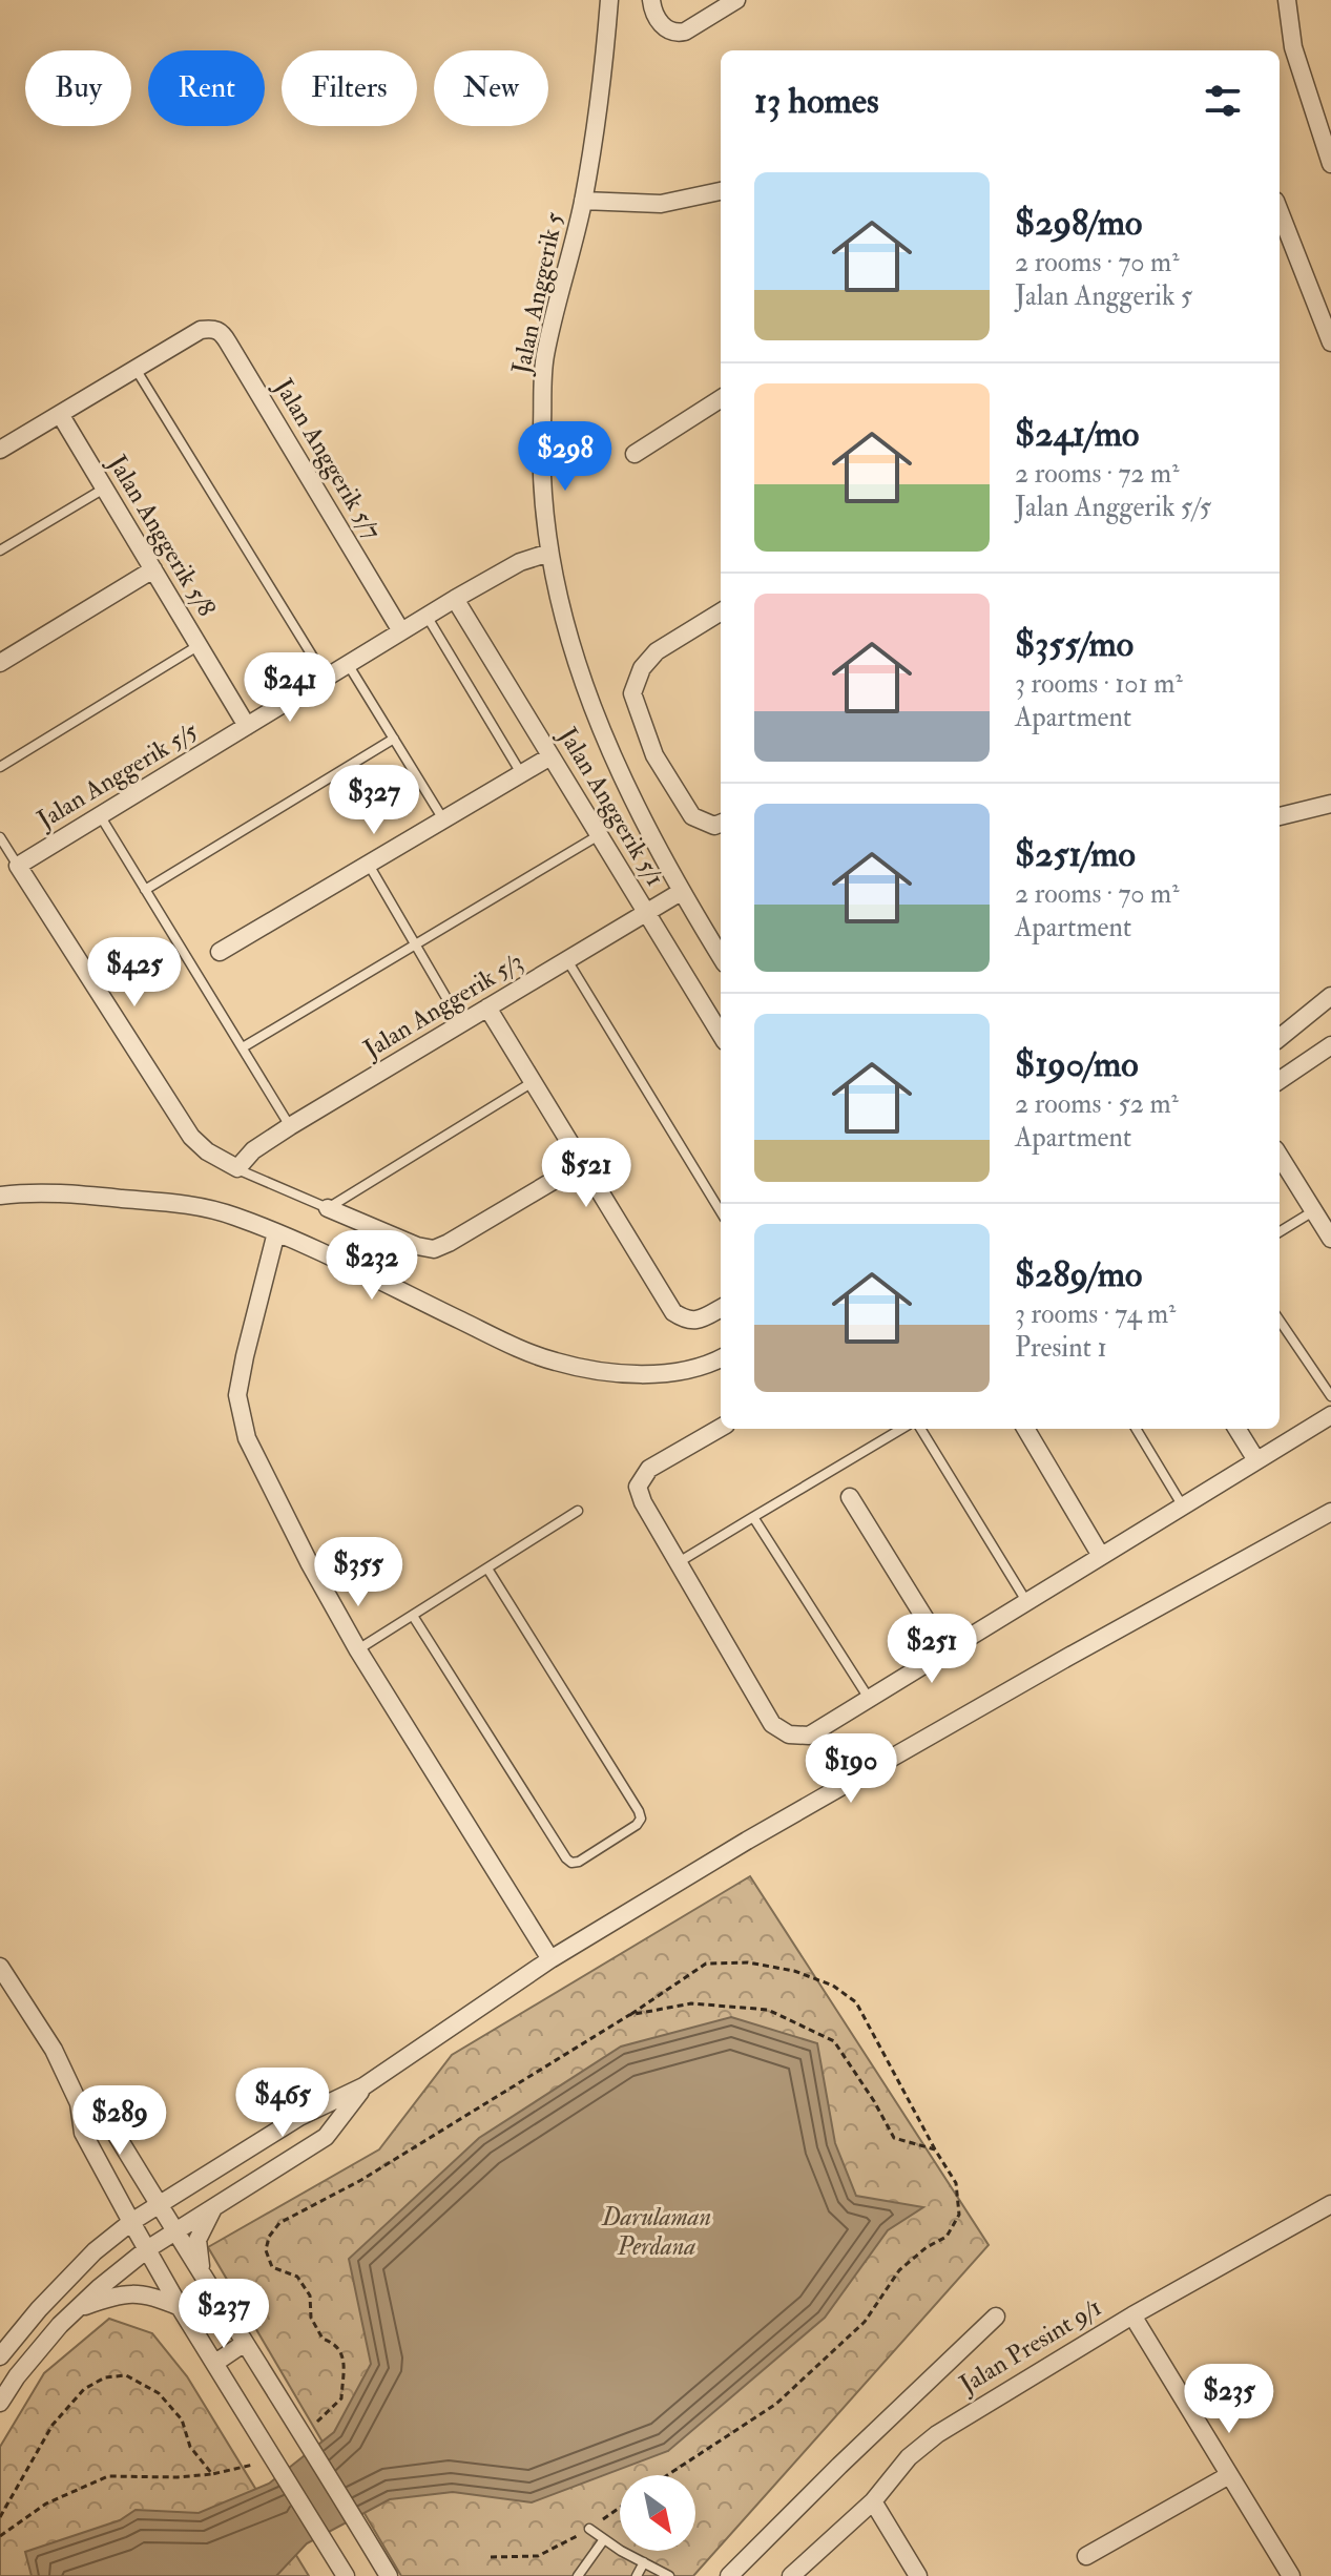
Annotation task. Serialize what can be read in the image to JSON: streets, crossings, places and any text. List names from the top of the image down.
{
  "streets": {
    "street": [
      "Jalan Anggerik 5",
      "Jalan Anggerik 5/7",
      "Jalan Anggerik 5/8",
      "Jalan Anggerik 5/5",
      "Jalan Anggerik 5/1",
      "Jalan Anggerik 5/3",
      "Jalan Presint 9/1"
    ]
  },
  "crossings": [
    ["Jalan Anggerik 5", "Jalan Anggerik 5/5"],
    ["Jalan Anggerik 5", "Jalan Anggerik 5/3"],
    ["Jalan Anggerik 5/7", "Jalan Anggerik 5/5"],
    ["Jalan Anggerik 5/8", "Jalan Anggerik 5/5"],
    ["Jalan Anggerik 5/5", "Jalan Anggerik 5/1"],
    ["Jalan Anggerik 5/1", "Jalan Anggerik 5/3"]
  ],
  "parks": ["Darulaman Perdana"],
  "north": "bottom right",
  "page": {
    "chip": [
      "Buy",
      "Rent",
      "Filters",
      "New"
    ],
    "heading": "13 homes",
    "list": [
      {
        "name": "$298/mo",
        "note": "2 rooms · 70 m² · Jalan Anggerik 5"
      },
      {
        "name": "$241/mo",
        "note": "2 rooms · 72 m² · Jalan Anggerik 5/5"
      },
      {
        "name": "$355/mo",
        "note": "3 rooms · 101 m² · Apartment"
      },
      {
        "name": "$251/mo",
        "note": "2 rooms · 70 m² · Apartment"
      },
      {
        "name": "$190/mo",
        "note": "2 rooms · 52 m² · Apartment"
      },
      {
        "name": "$289/mo",
        "note": "3 rooms · 74 m² · Presint 1"
      }
    ],
    "price": [
      "$298",
      "$241",
      "$327",
      "$425",
      "$521",
      "$232",
      "$355",
      "$251",
      "$190",
      "$465",
      "$289",
      "$237",
      "$235"
    ]
  }
}
